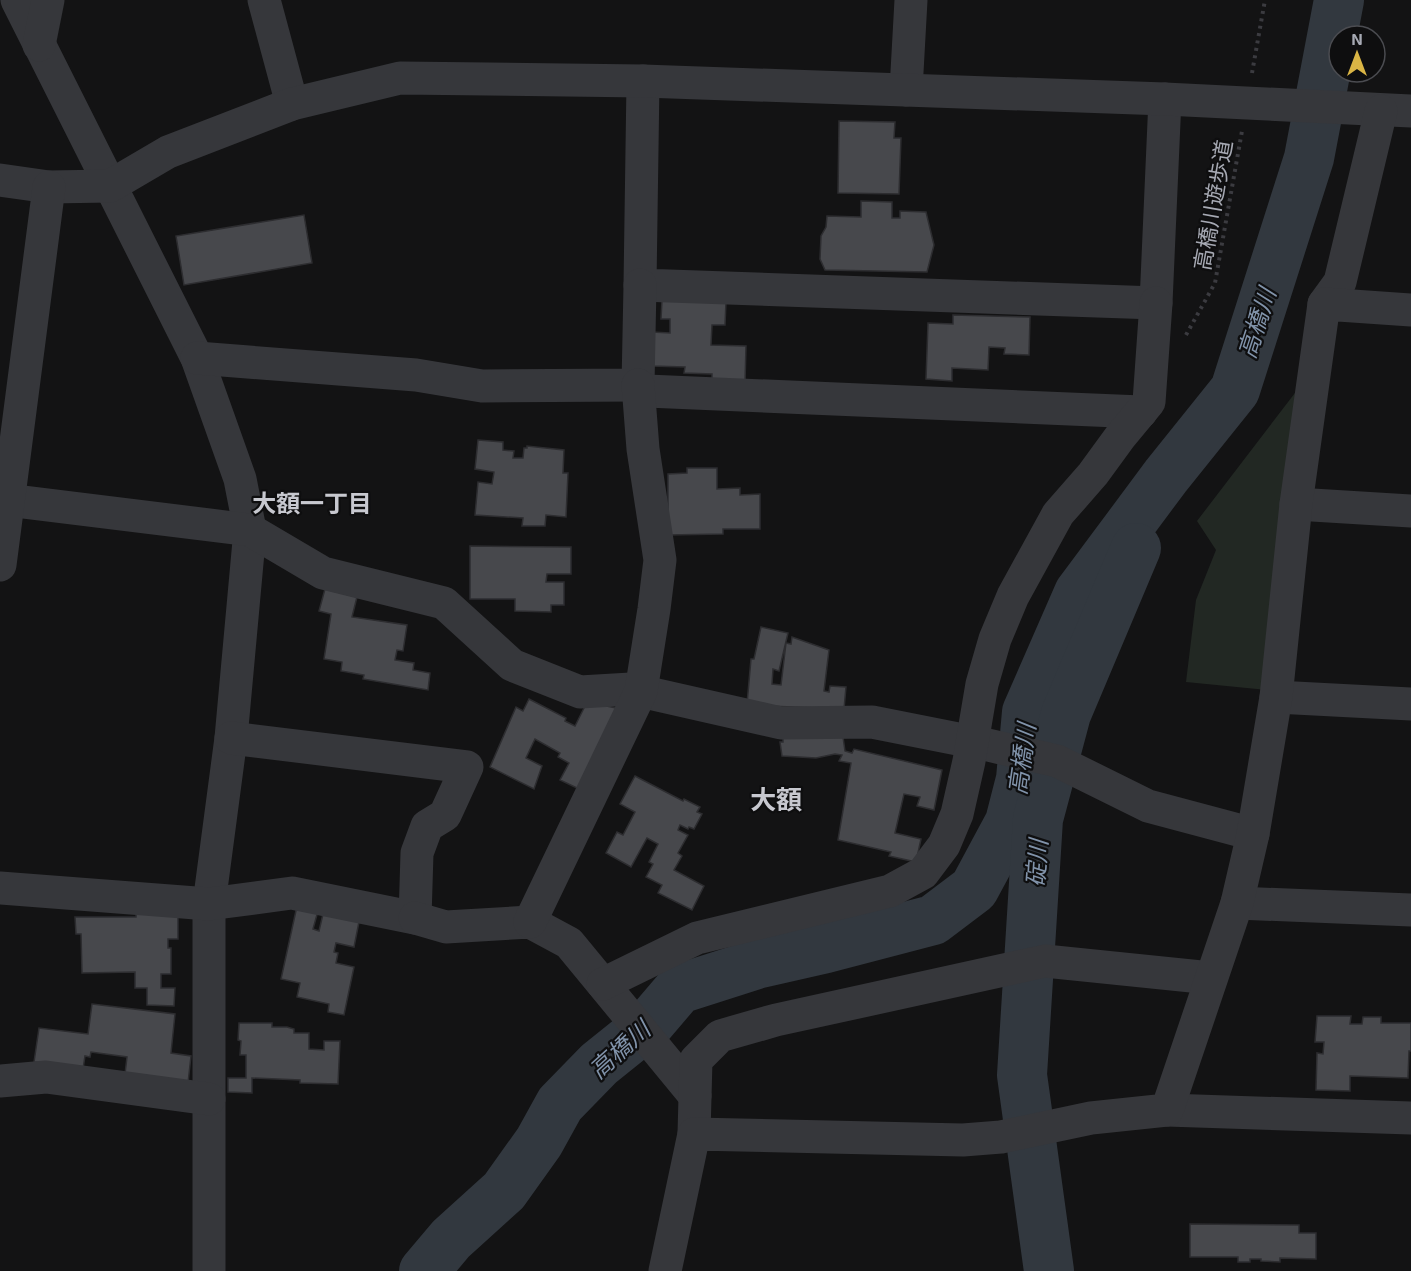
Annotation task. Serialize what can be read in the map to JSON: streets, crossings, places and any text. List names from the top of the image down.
{
  "streets": {
    "path": ["高橋川遊歩道"]
  },
  "districts": ["大額一丁目", "大額"],
  "water": ["高橋川", "碇川"],
  "north": "top"
}
